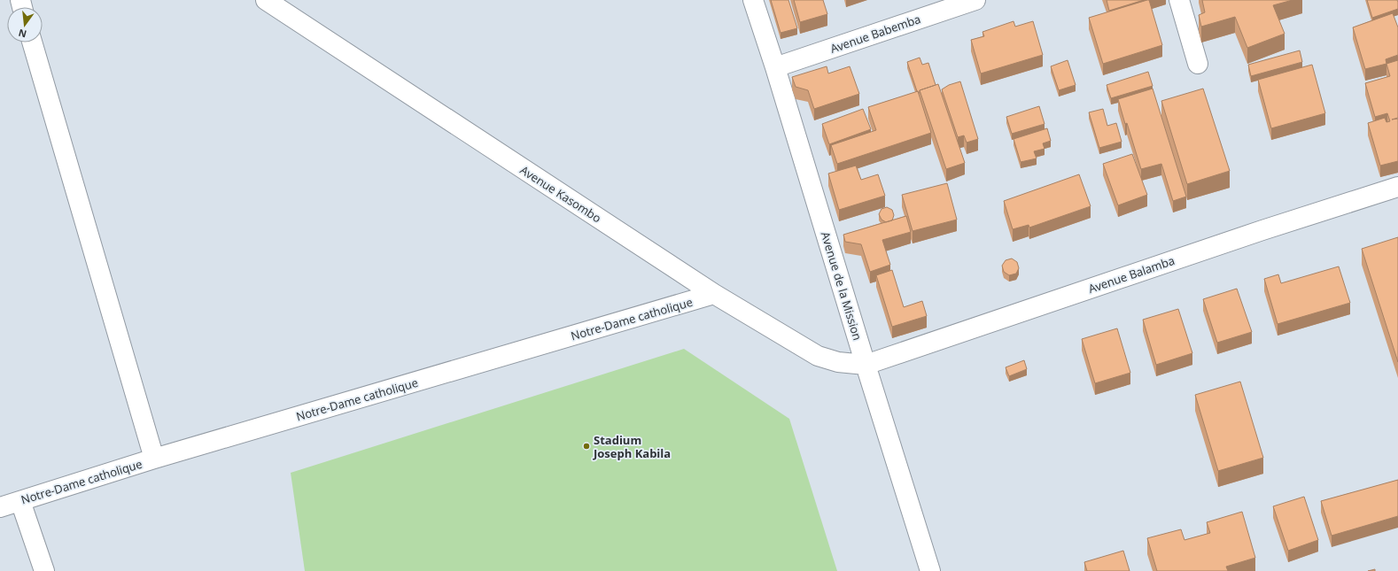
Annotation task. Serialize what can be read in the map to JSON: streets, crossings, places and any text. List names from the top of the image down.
{
  "streets": {
    "street": [
      "Avenue Babemba",
      "Avenue Kasombo",
      "Avenue Balamba",
      "Avenue de la Mission",
      "Notre-Dame catholique"
    ]
  },
  "crossings": [
    ["Avenue Babemba", "Avenue de la Mission"],
    ["Avenue Kasombo", "Avenue Balamba"],
    ["Avenue Kasombo", "Avenue de la Mission"],
    ["Avenue Kasombo", "Notre-Dame catholique"],
    ["Avenue Balamba", "Avenue de la Mission"]
  ],
  "places": ["Stadium Joseph Kabila"],
  "north": "bottom"
}
